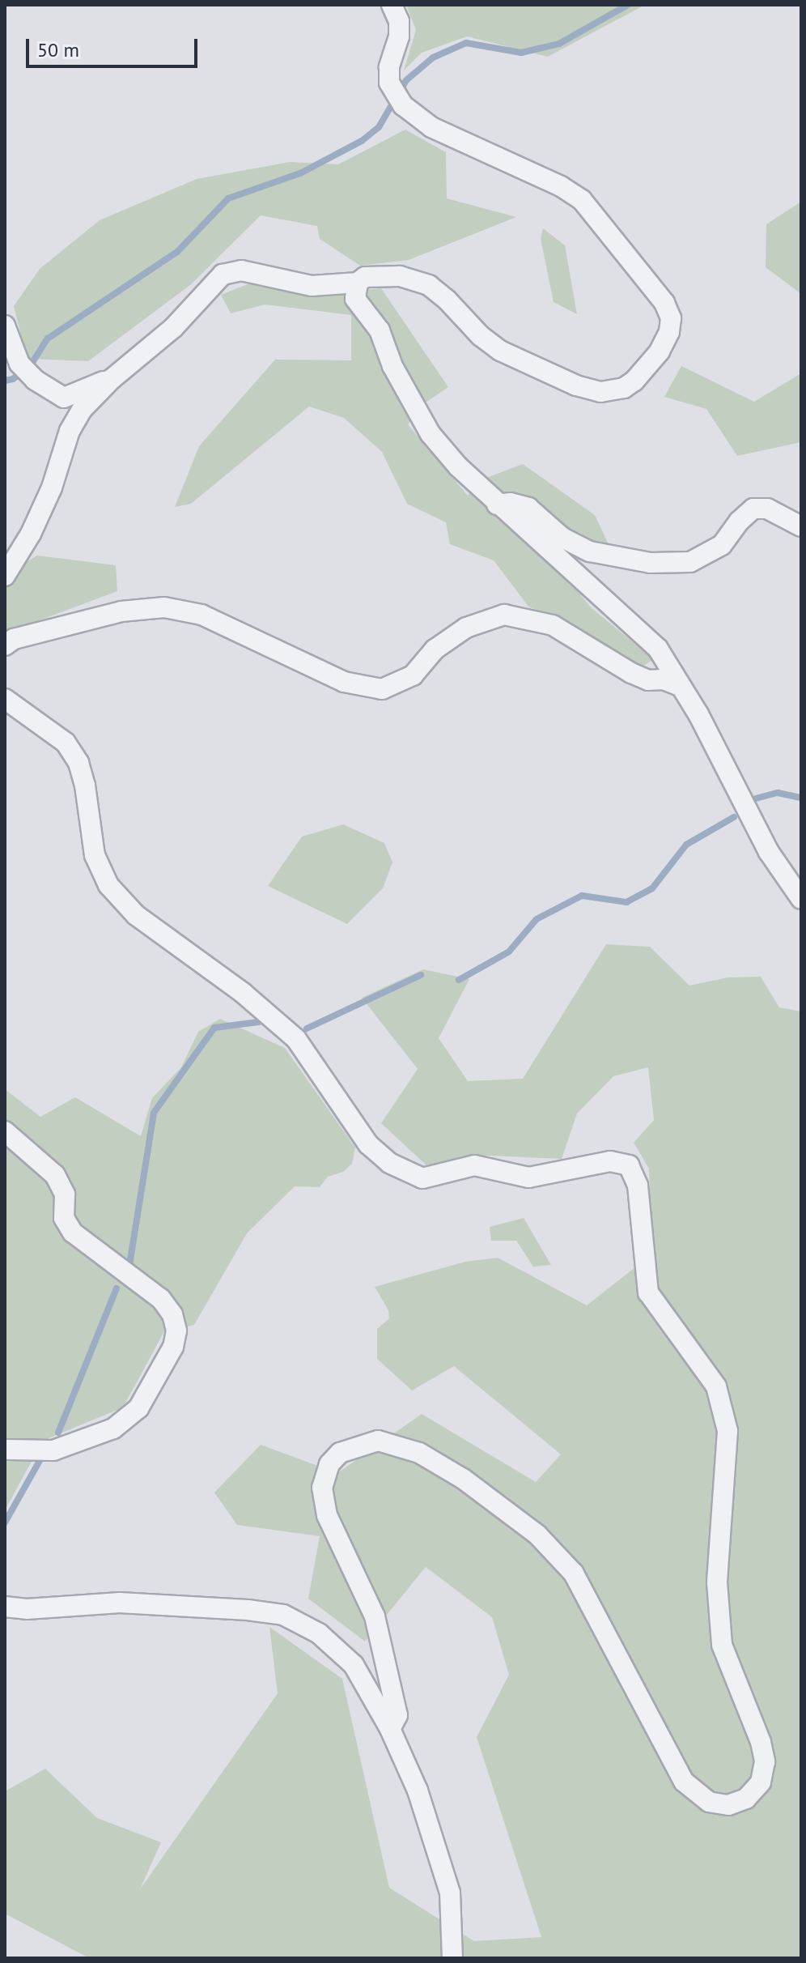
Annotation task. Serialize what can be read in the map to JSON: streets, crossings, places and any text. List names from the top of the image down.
{
  "scale_bar": "50 m"
}
